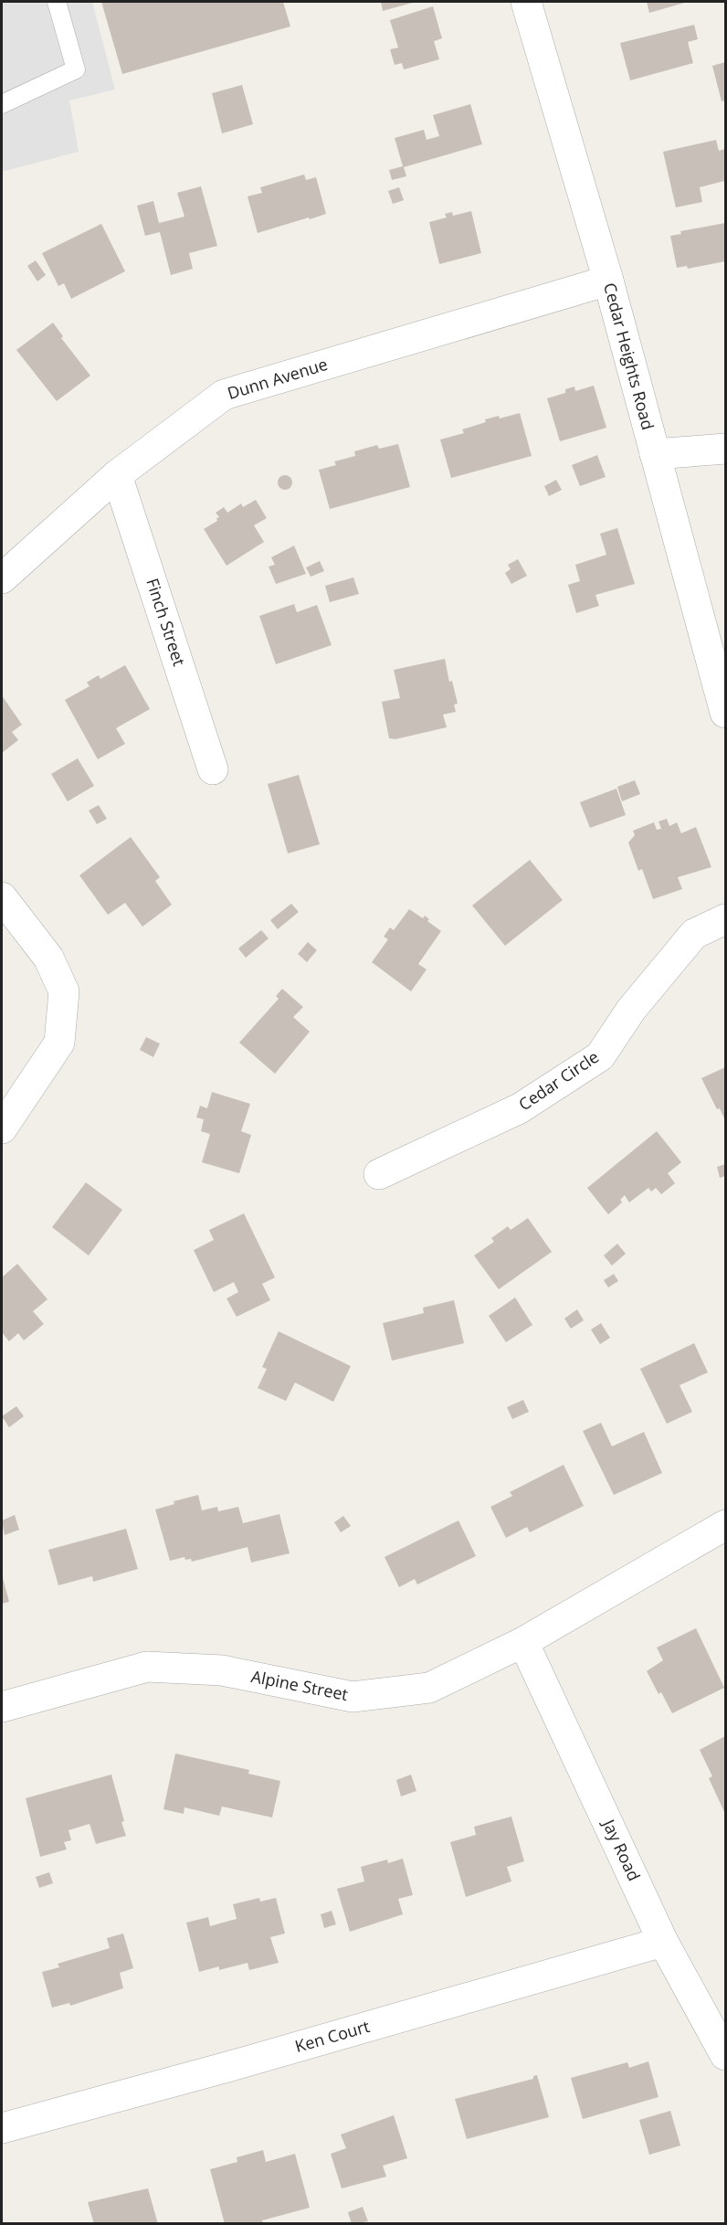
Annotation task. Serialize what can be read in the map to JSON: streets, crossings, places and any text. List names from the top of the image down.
{
  "streets": {
    "street": [
      "Cedar Heights Road",
      "Dunn Avenue",
      "Finch Street",
      "Cedar Circle",
      "Alpine Street",
      "Jay Road",
      "Ken Court"
    ]
  },
  "crossings": [
    ["Cedar Heights Road", "Dunn Avenue"],
    ["Dunn Avenue", "Finch Street"],
    ["Alpine Street", "Jay Road"],
    ["Jay Road", "Ken Court"]
  ]
}
